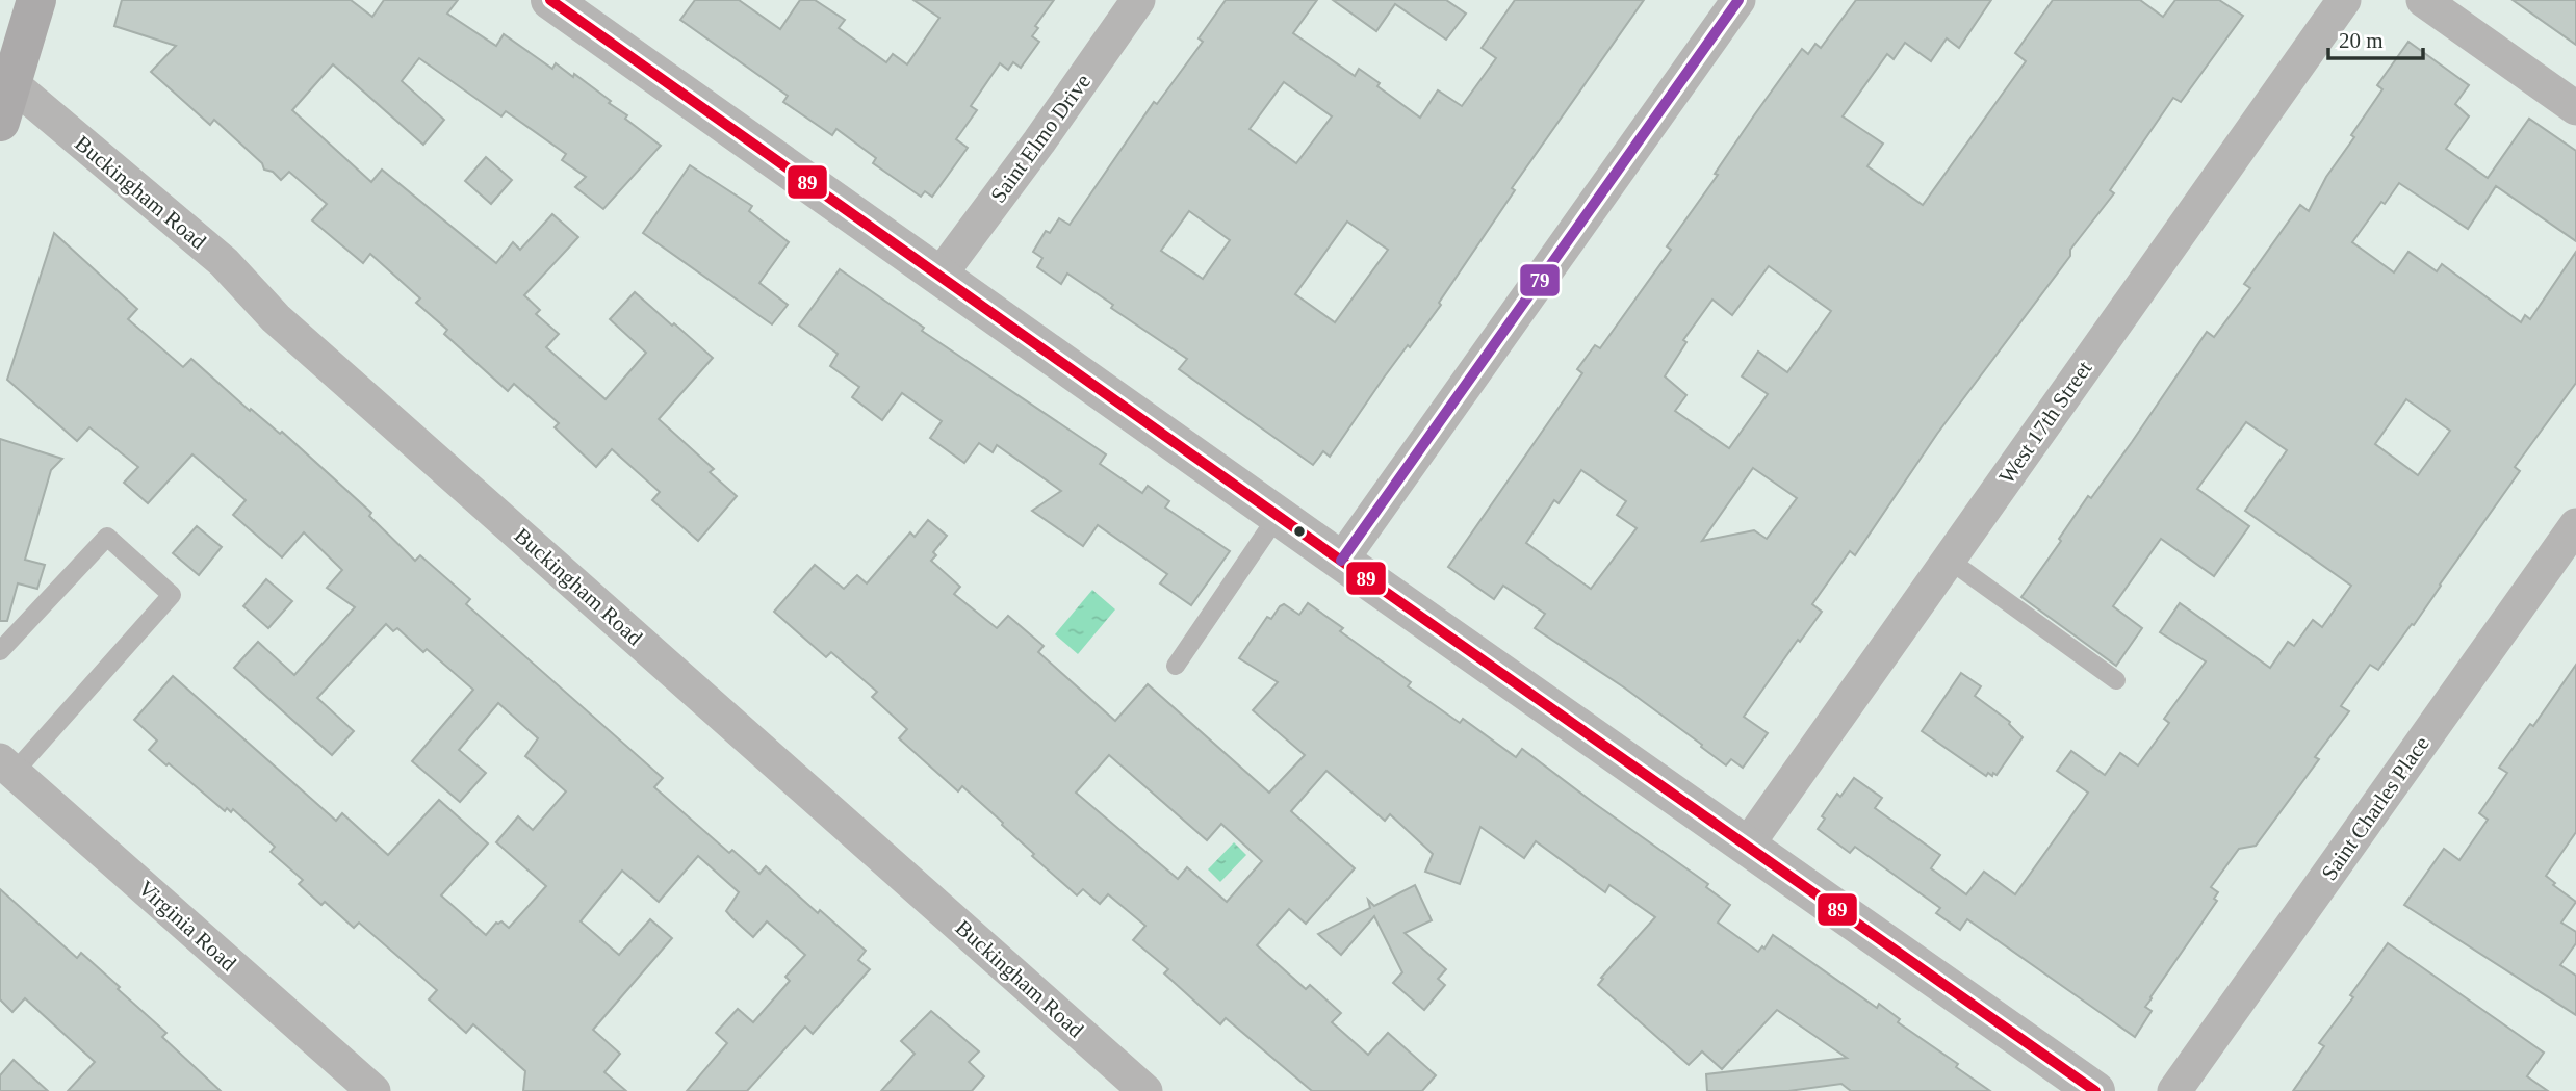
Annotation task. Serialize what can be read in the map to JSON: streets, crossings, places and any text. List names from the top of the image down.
{
  "streets": {
    "street": [
      "Saint Elmo Drive",
      "Buckingham Road",
      "West 17th Street",
      "Saint Charles Place",
      "Virginia Road"
    ]
  },
  "lines": ["transit line 89", "transit line 79"],
  "scale_bar": "20 m"
}
